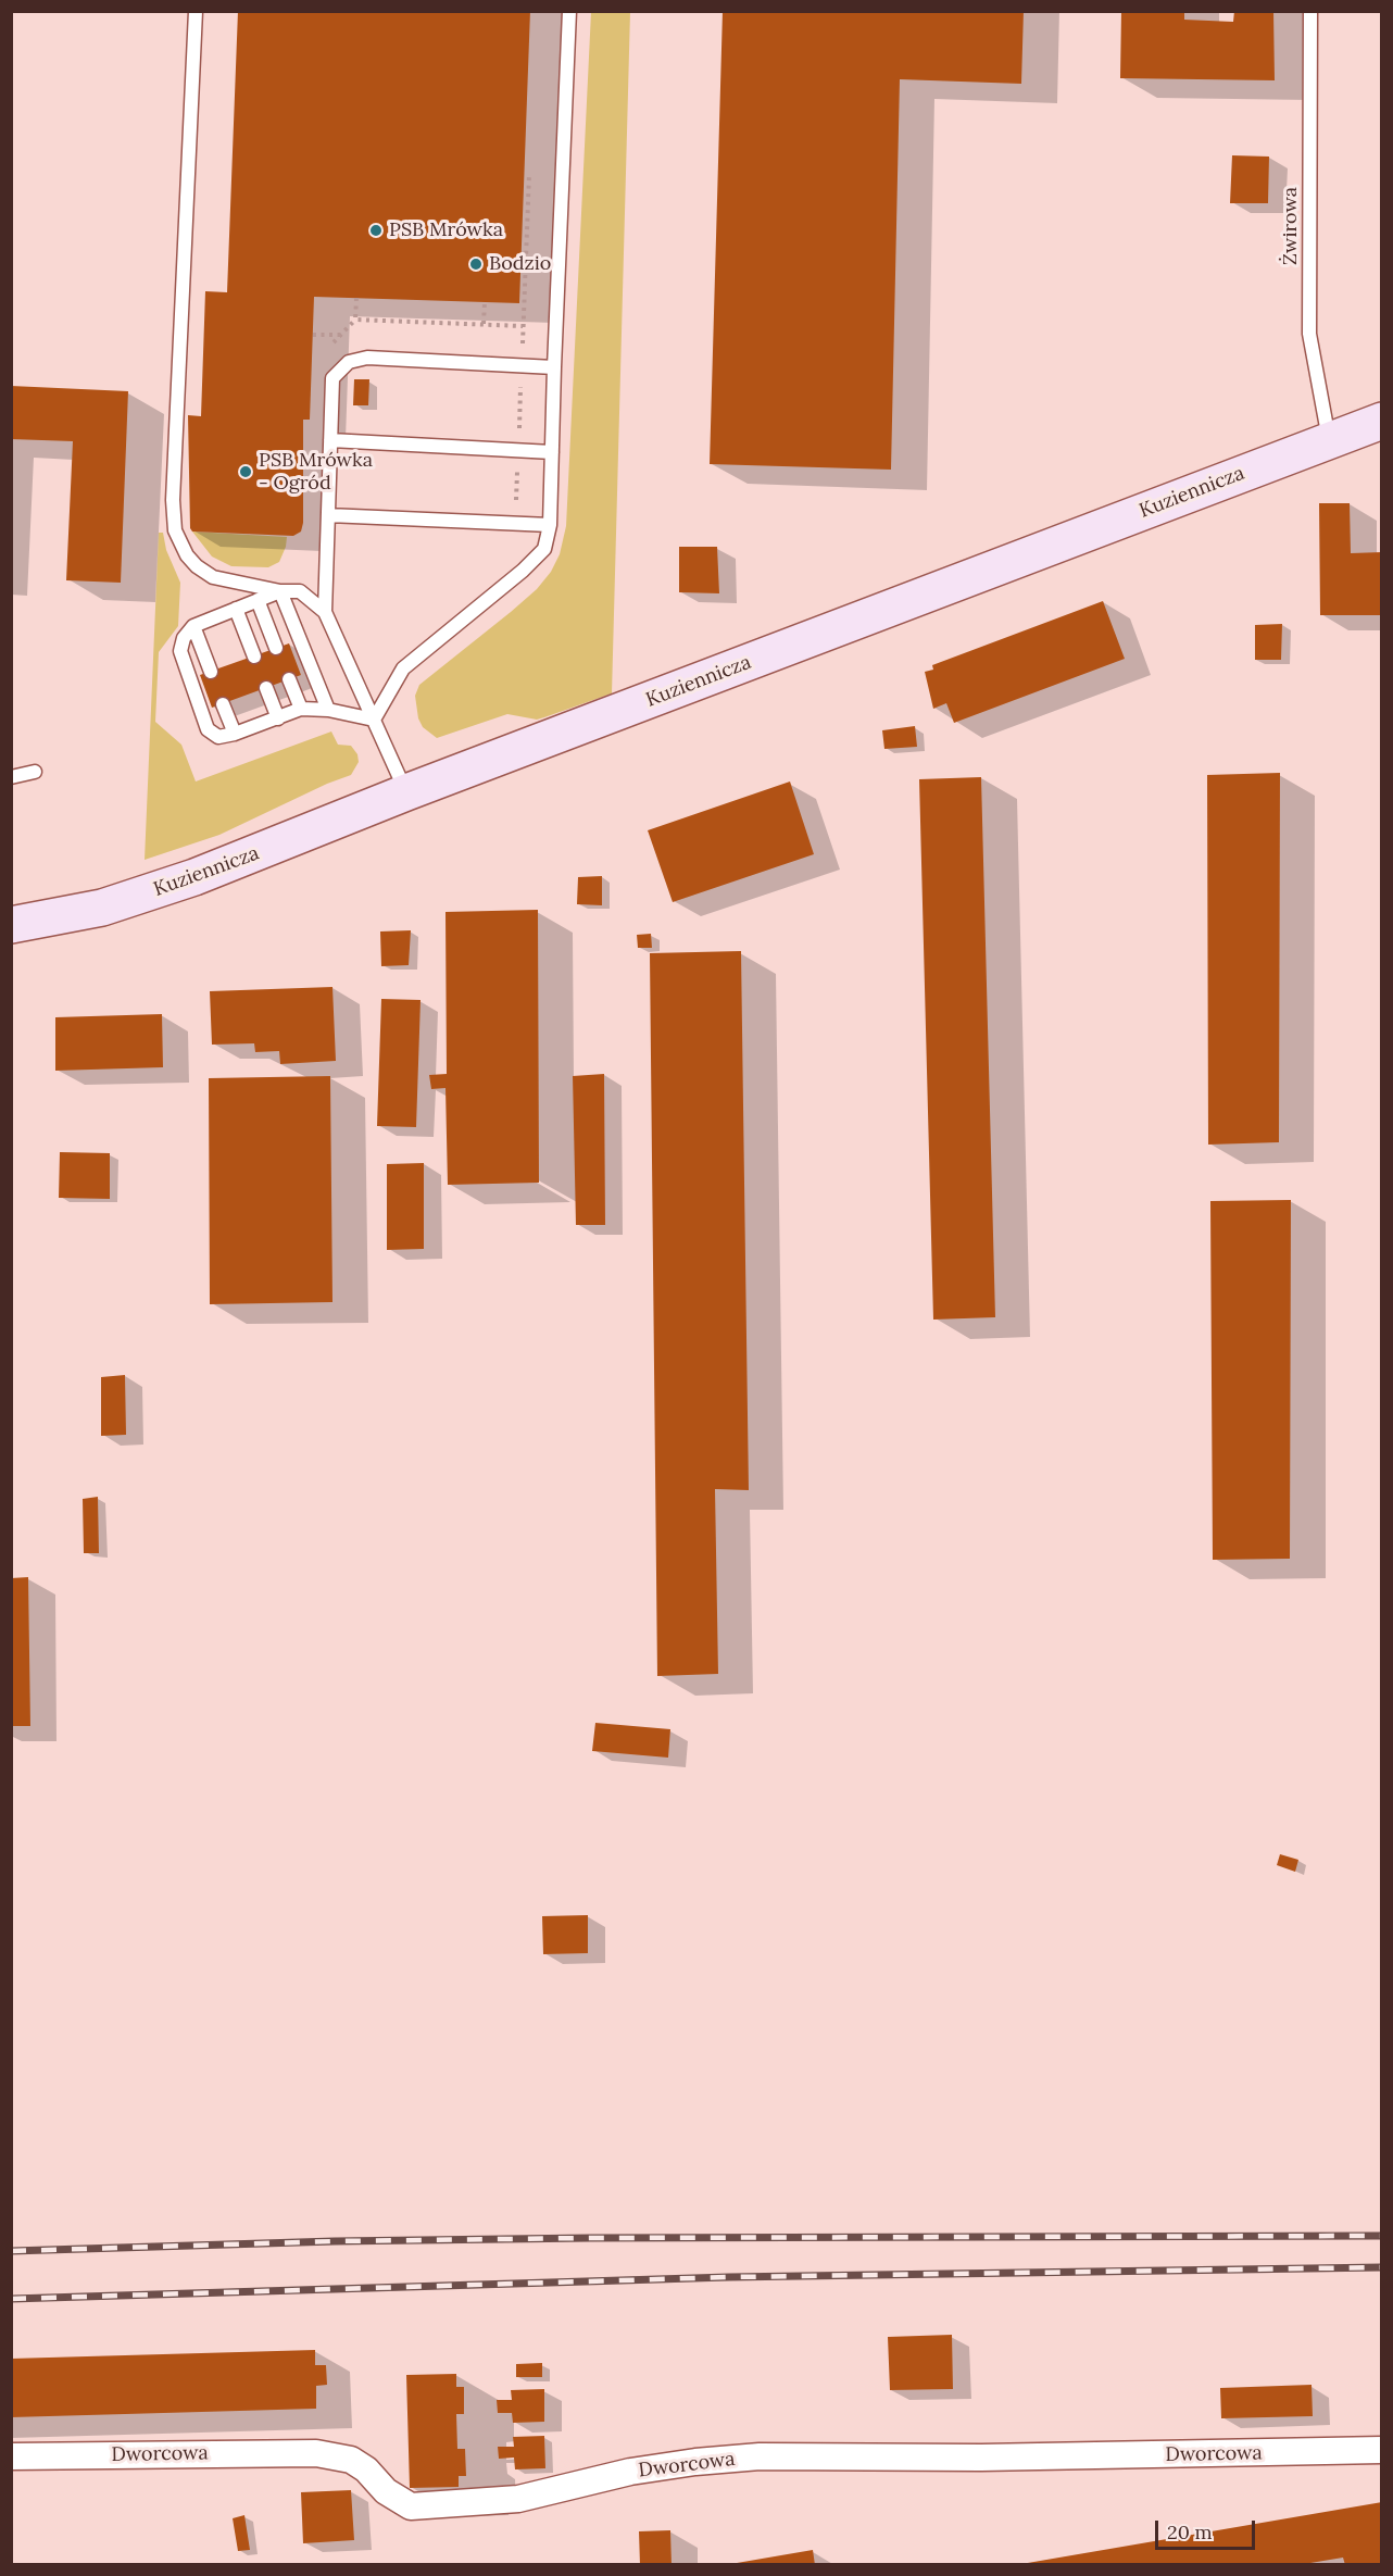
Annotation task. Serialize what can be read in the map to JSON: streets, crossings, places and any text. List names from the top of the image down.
{
  "streets": {
    "main road": ["Kuziennicza"],
    "street": ["Dworcowa"],
    "lane": ["Żwirowa"]
  },
  "crossings": [
    ["Żwirowa", "Kuziennicza"]
  ],
  "places": ["PSB Mrówka", "Bodzio", "PSB Mrówka - Ogród"],
  "scale_bar": "20 m"
}
